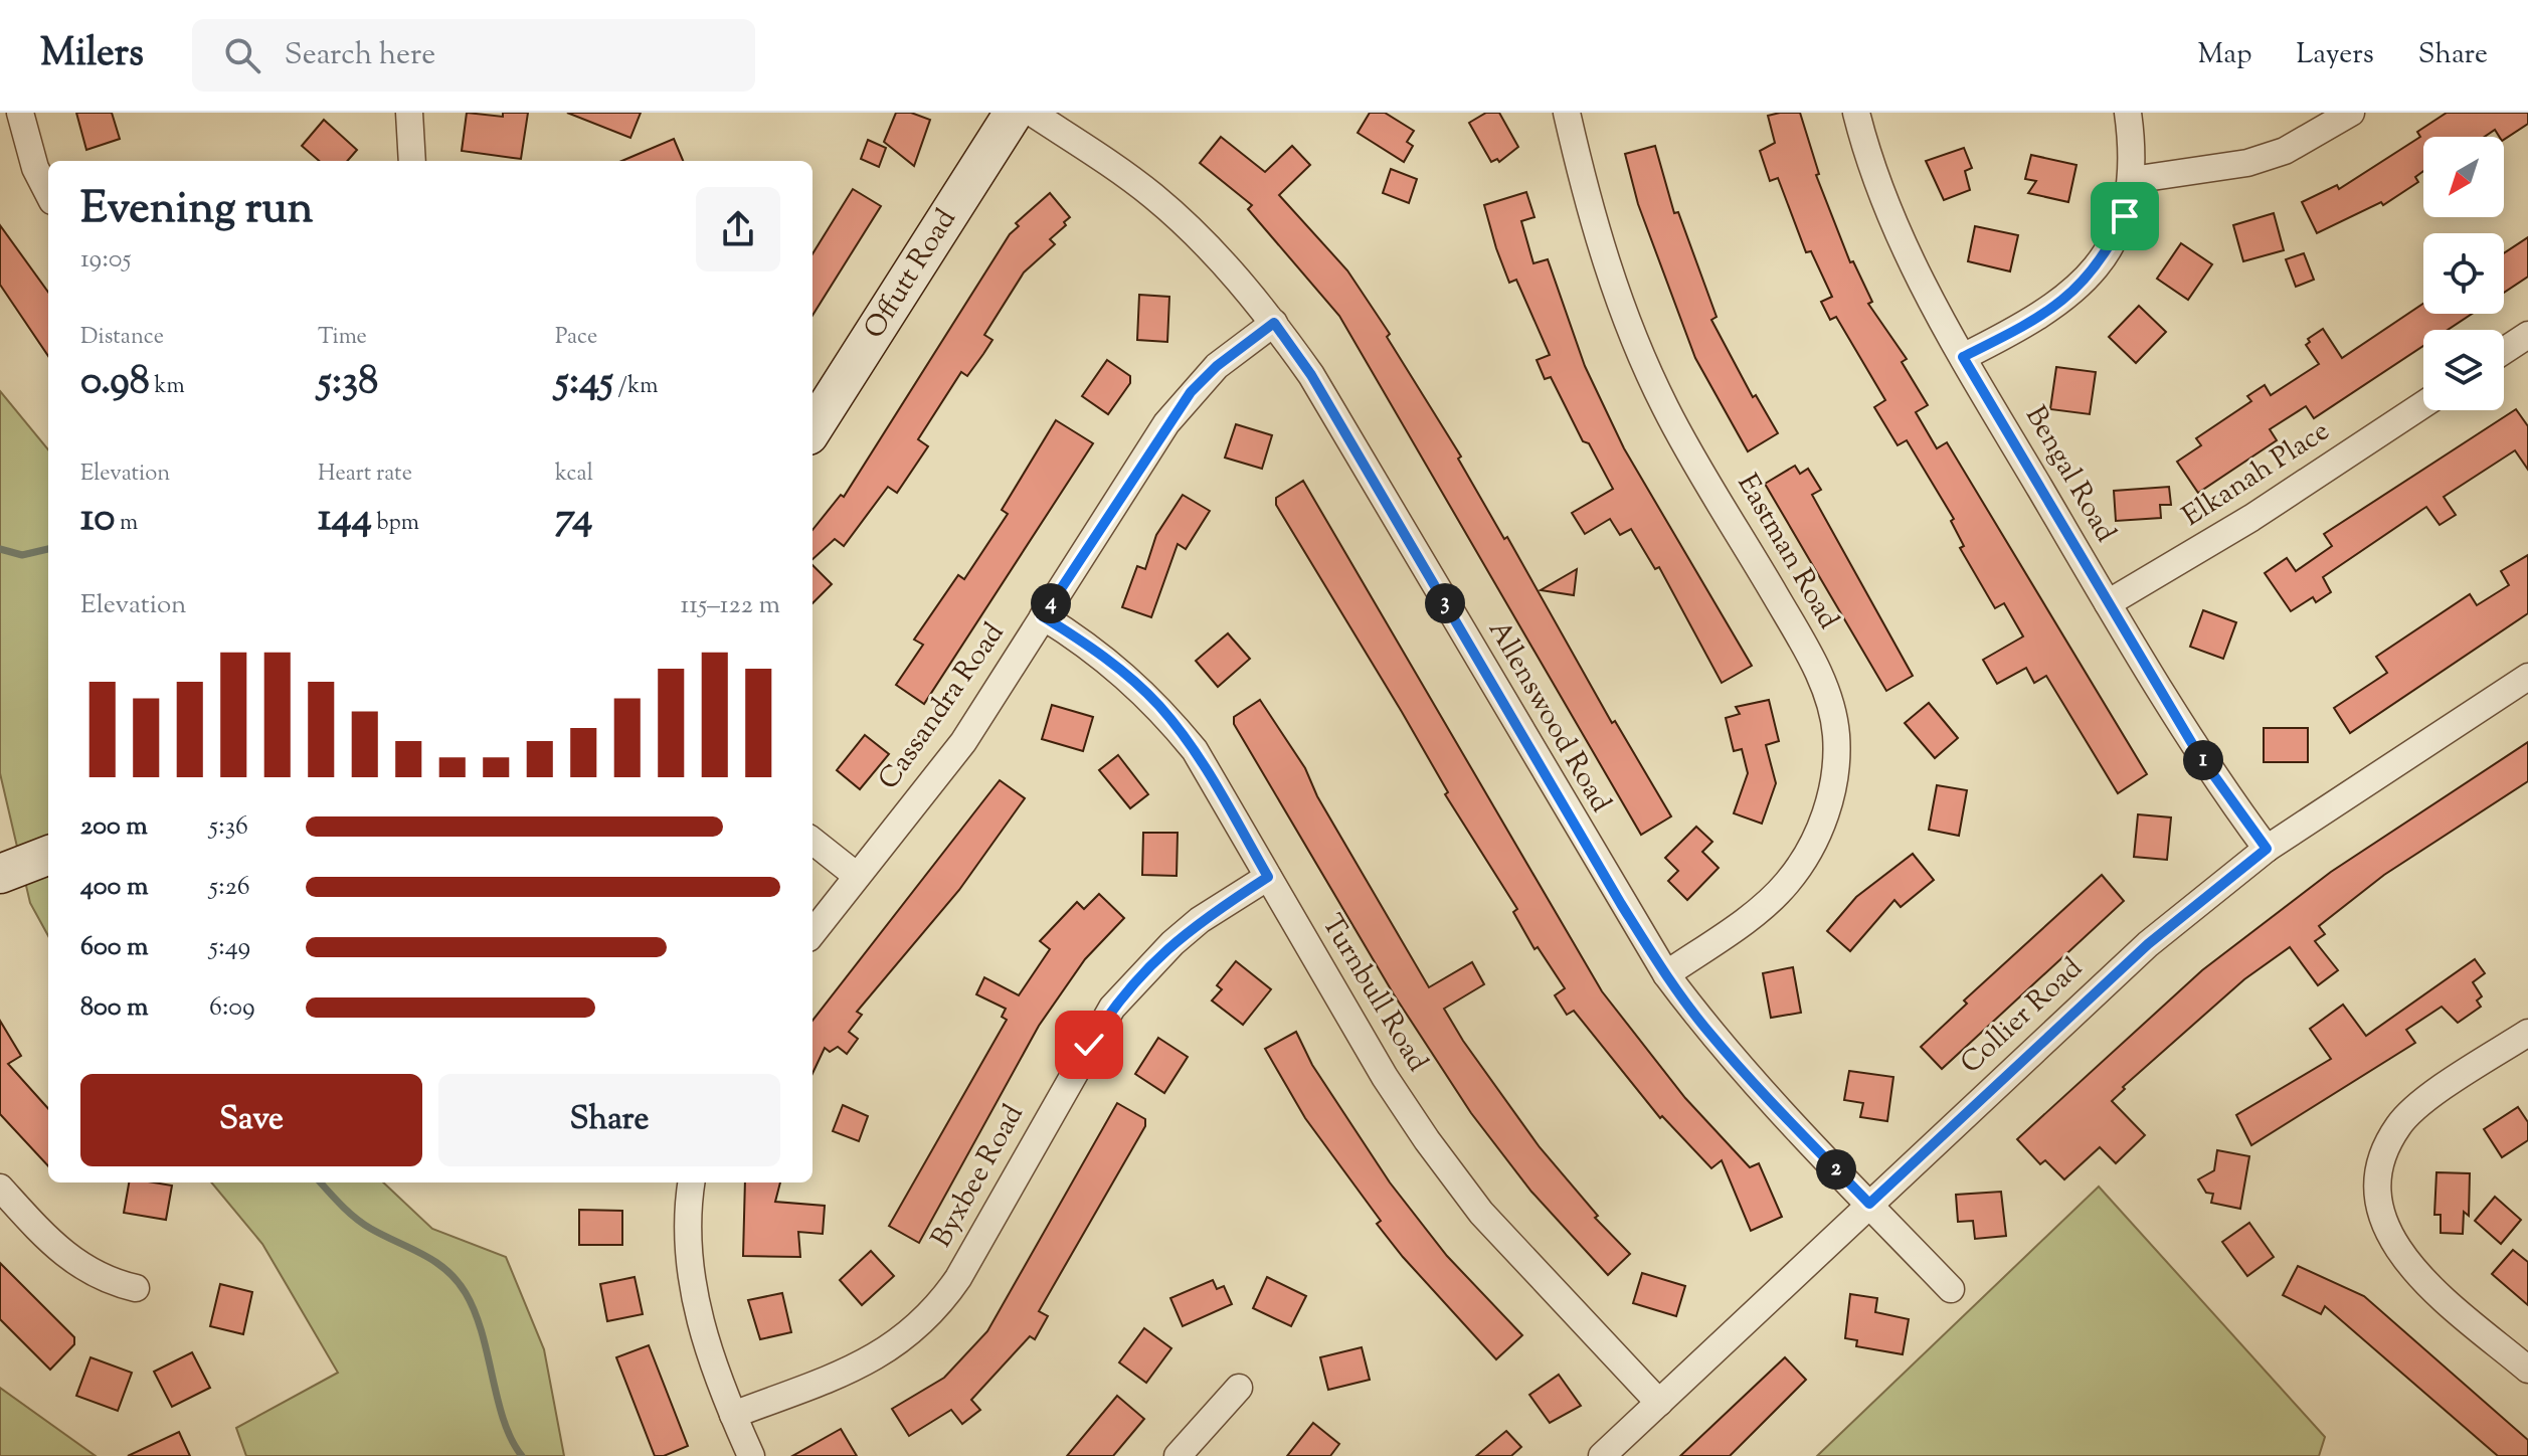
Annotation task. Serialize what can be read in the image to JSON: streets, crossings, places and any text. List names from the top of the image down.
{
  "streets": {
    "street": [
      "Offutt Road",
      "Bengal Road",
      "Elkanah Place",
      "Eastman Road",
      "Cassandra Road",
      "Allenswood Road",
      "Turnbull Road",
      "Collier Road",
      "Byxbee Road"
    ]
  },
  "crossings": [
    ["Bengal Road", "Elkanah Place"],
    ["Bengal Road", "Collier Road"],
    ["Eastman Road", "Allenswood Road"],
    ["Cassandra Road", "Allenswood Road"],
    ["Cassandra Road", "Turnbull Road"],
    ["Allenswood Road", "Collier Road"],
    ["Turnbull Road", "Collier Road"],
    ["Turnbull Road", "Byxbee Road"]
  ],
  "north": "bottom left",
  "page": {
    "header": "Milers",
    "search": "Search here",
    "nav": ["Map", "Layers", "Share"],
    "heading": ["Evening run", "19:05"],
    "stats": [
      ["Distance", "0.98 km"],
      ["Time", "5:38"],
      ["Pace", "5:45 /km"],
      ["Elevation", "10 m"],
      ["Heart rate", "144 bpm"],
      ["kcal", "74"]
    ],
    "chart": ["Elevation", "115–122 m"],
    "pins": [
      "3",
      "4",
      "1",
      "2"
    ],
    "list": [
      {
        "name": "200 m",
        "note": "5:36"
      },
      {
        "name": "400 m",
        "note": "5:26"
      },
      {
        "name": "600 m",
        "note": "5:49"
      },
      {
        "name": "800 m",
        "note": "6:09"
      }
    ],
    "buttons": ["Save", "Share"]
  }
}
